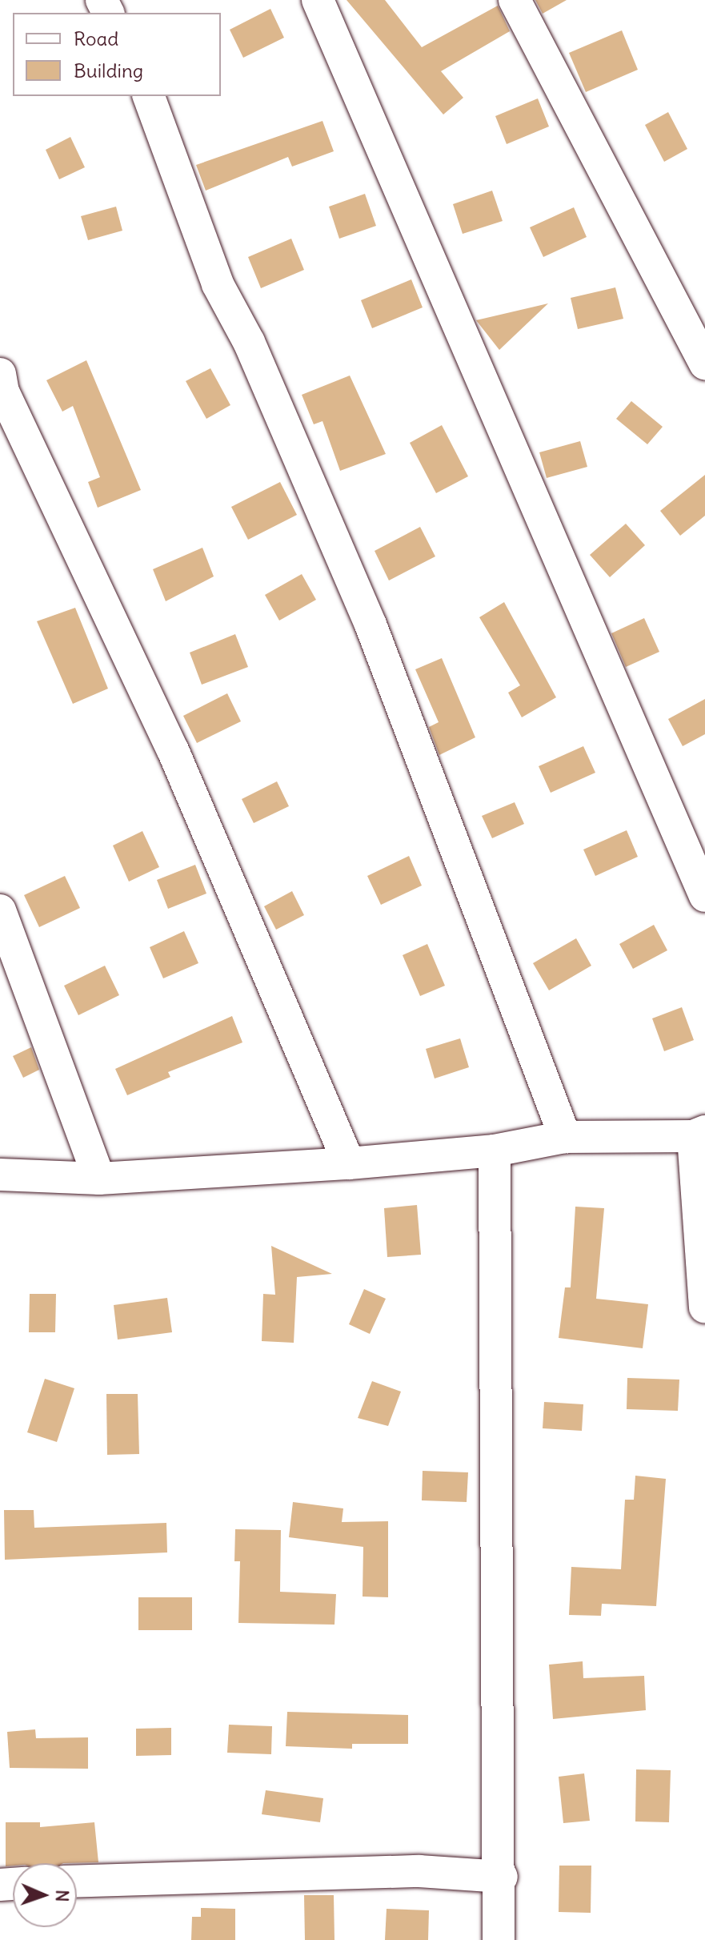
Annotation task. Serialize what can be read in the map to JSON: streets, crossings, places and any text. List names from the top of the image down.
{
  "legend": ["Road", "Building"],
  "north": "right"
}
